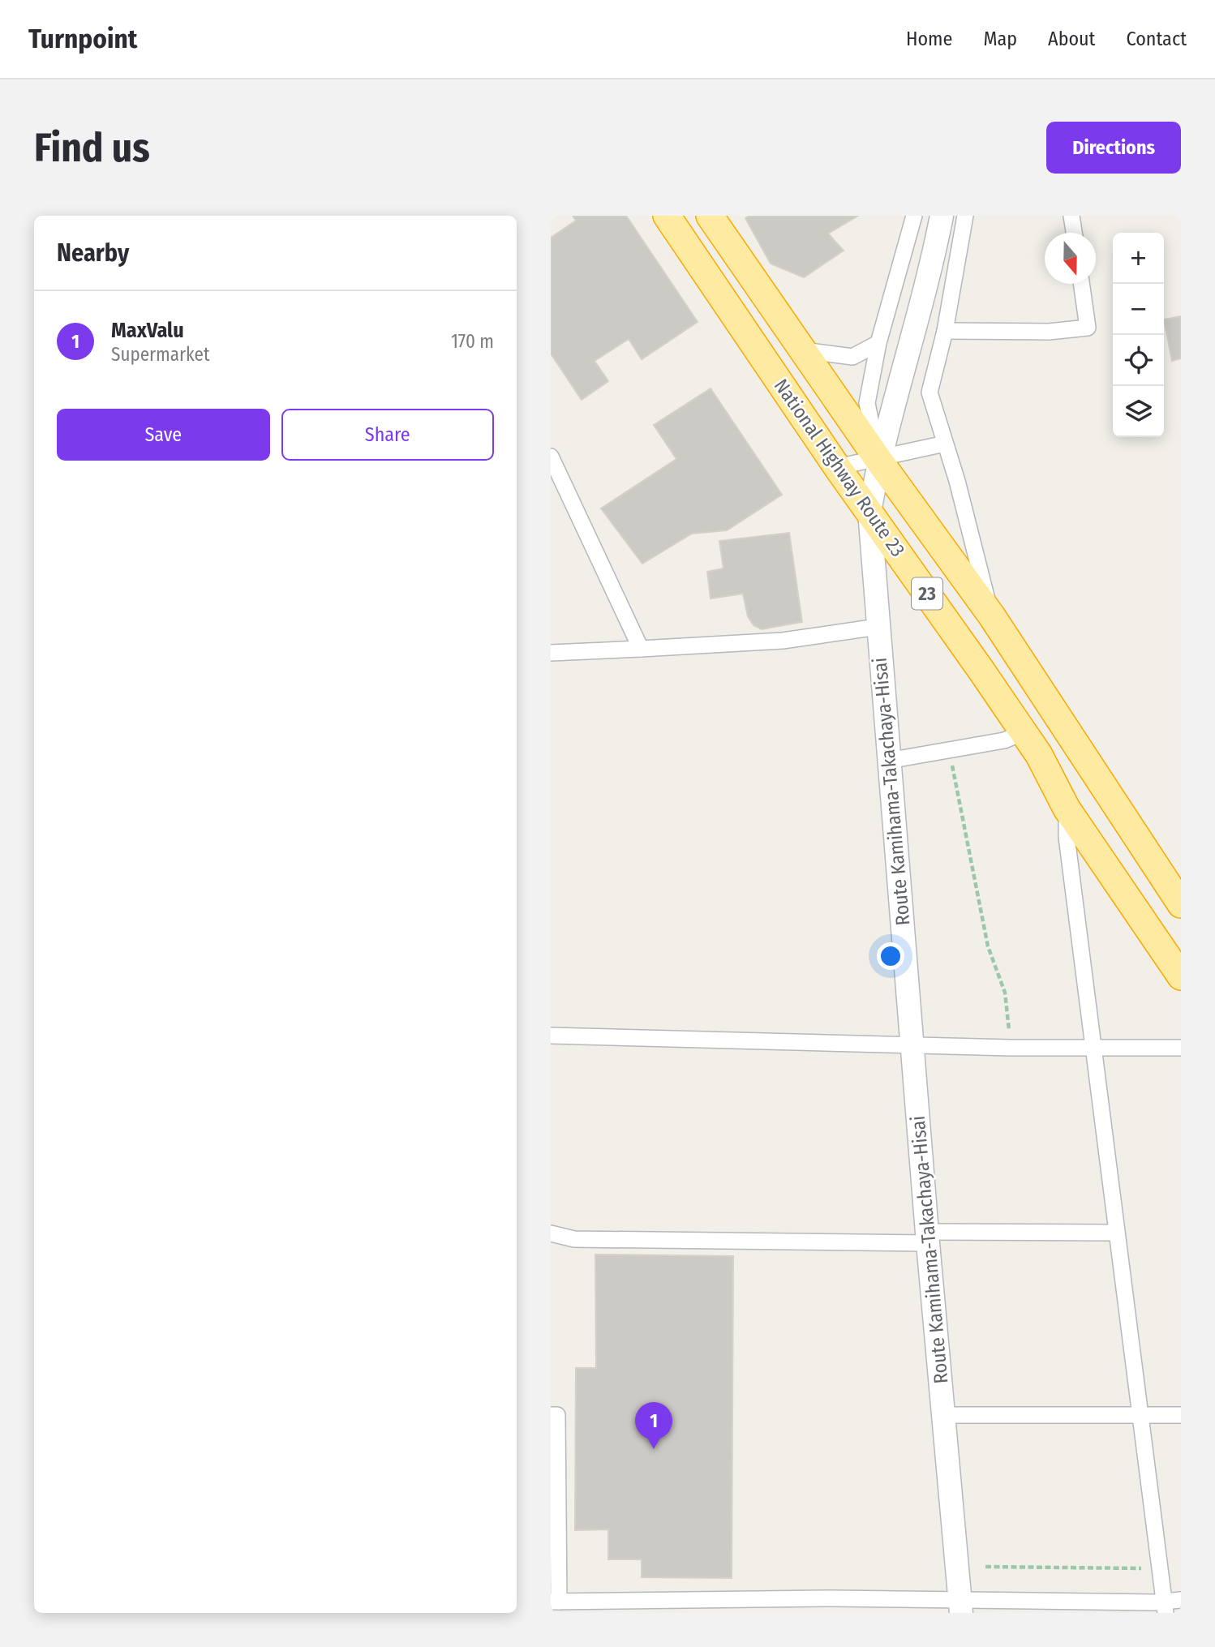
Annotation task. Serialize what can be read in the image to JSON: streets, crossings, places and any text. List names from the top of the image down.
{
  "streets": {
    "highway": ["National Highway Route 23", "23"],
    "main road": ["Route Kamihama-Takachaya-Hisai"]
  },
  "crossings": [
    ["National Highway Route 23", "Route Kamihama-Takachaya-Hisai"]
  ],
  "north": "bottom",
  "page": {
    "header": "Turnpoint",
    "nav": [
      "Home",
      "Map",
      "About",
      "Contact"
    ],
    "buttons": [
      "Directions",
      ["Save", "Share"]
    ],
    "title": "Find us",
    "heading": "Nearby",
    "map_buttons": ["+", "−"],
    "list": [
      {
        "mark": "1",
        "name": "MaxValu",
        "note": "Supermarket",
        "value": "170 m"
      }
    ],
    "pins": "1"
  }
}
